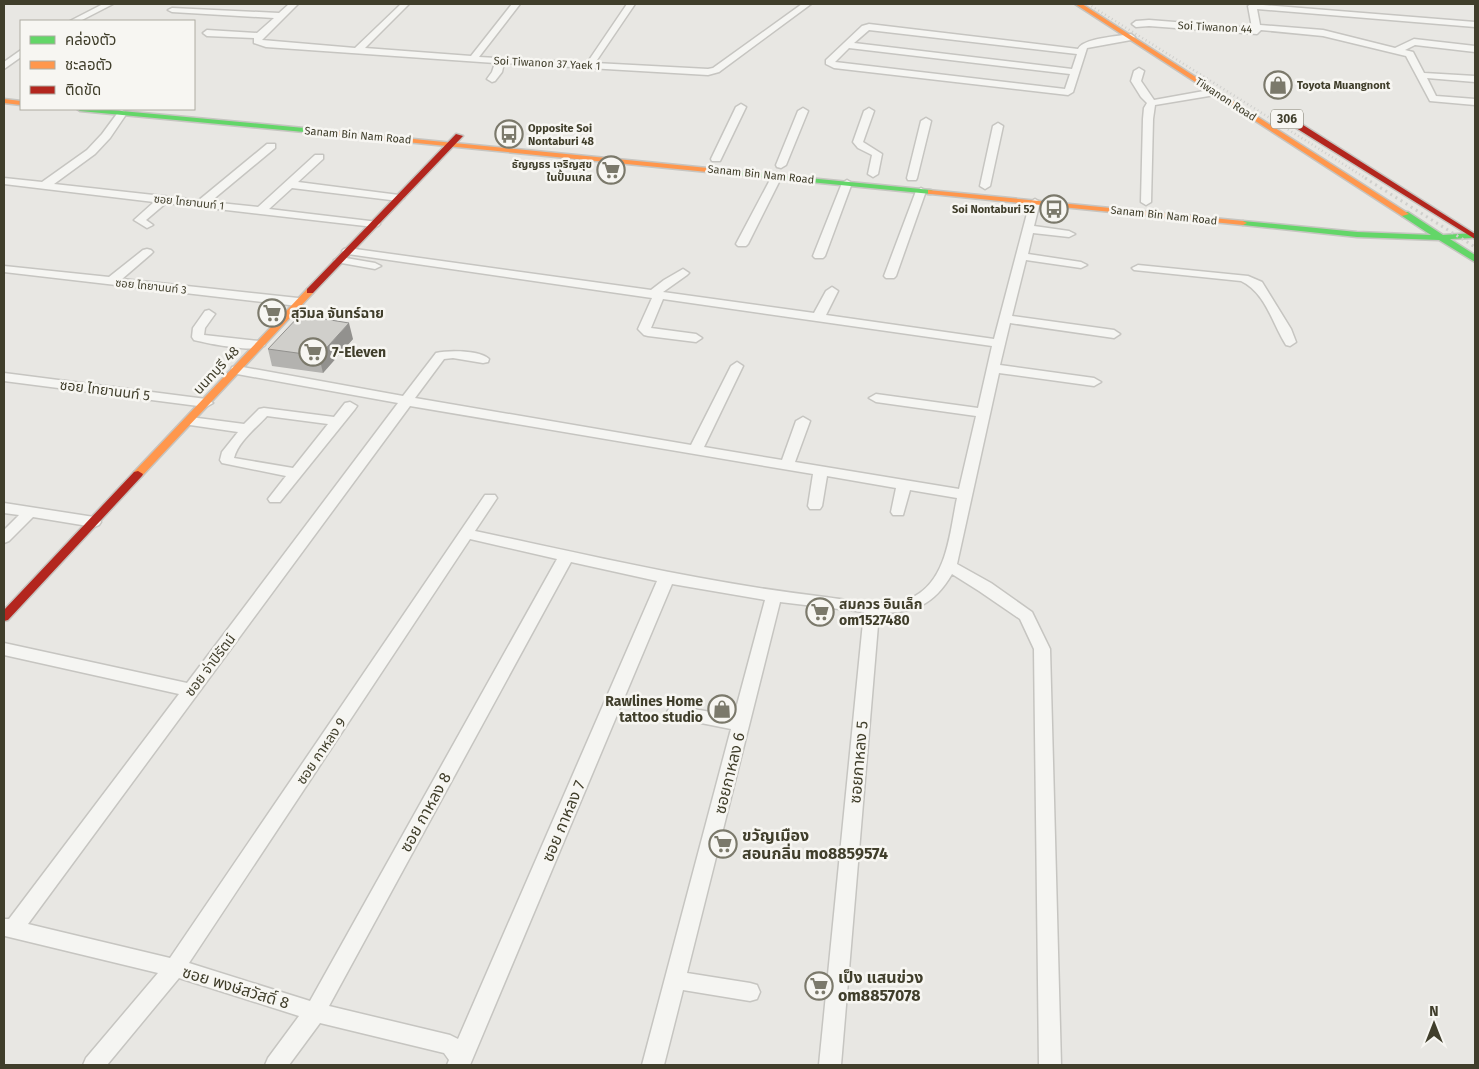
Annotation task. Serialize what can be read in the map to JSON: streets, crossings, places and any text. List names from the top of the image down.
{
  "streets": {
    "main road": [
      "Tiwanon Road",
      "306",
      "Sanam Bin Nam Road",
      "นนทบุรี 48"
    ],
    "street": [
      "Soi Tiwanon 44",
      "Soi Tiwanon 37 Yaek 1",
      "ซอย ไทยานนท์ 1",
      "ซอย ไทยานนท์ 3",
      "ซอย ไทยานนท์ 5",
      "ซอย จ่าปิรัตน์",
      "ซอย กาหลง 9",
      "ซอยกาหลง 5",
      "ซอยกาหลง 6",
      "ซอย กาหลง 8",
      "ซอย กาหลง 7",
      "ซอย พงษ์สวัสดิ์ 8"
    ]
  },
  "crossings": [
    ["Tiwanon Road", "Sanam Bin Nam Road"],
    ["Sanam Bin Nam Road", "นนทบุรี 48"],
    ["ซอย ไทยานนท์ 1", "นนทบุรี 48"],
    ["ซอย ไทยานนท์ 3", "นนทบุรี 48"],
    ["นนทบุรี 48", "ซอย ไทยานนท์ 5"],
    ["ซอย จ่าปิรัตน์", "ซอย พงษ์สวัสดิ์ 8"],
    ["ซอย กาหลง 9", "ซอย พงษ์สวัสดิ์ 8"],
    ["ซอย กาหลง 8", "ซอย พงษ์สวัสดิ์ 8"],
    ["ซอย กาหลง 7", "ซอย พงษ์สวัสดิ์ 8"]
  ],
  "places": {
    "shop": ["Toyota Muangnont", "Rawlines Home tattoo studio"],
    "bus stop": ["Opposite Soi Nontaburi 48", "Soi Nontaburi 52"],
    "supermarket": [
      "ธัญญธร เจริญสุข ในปั้มแกส",
      "สุวิมล จันทร์ฉาย",
      "7-Eleven",
      "สมควร อินเล็ก om1527480",
      "ขวัญเมือง สอนกลิ่น mo8859574",
      "เป็ง แสนข่วง om8857078"
    ]
  },
  "legend": ["คล่องตัว", "ชะลอตัว", "ติดขัด"],
  "north": "top"
}
